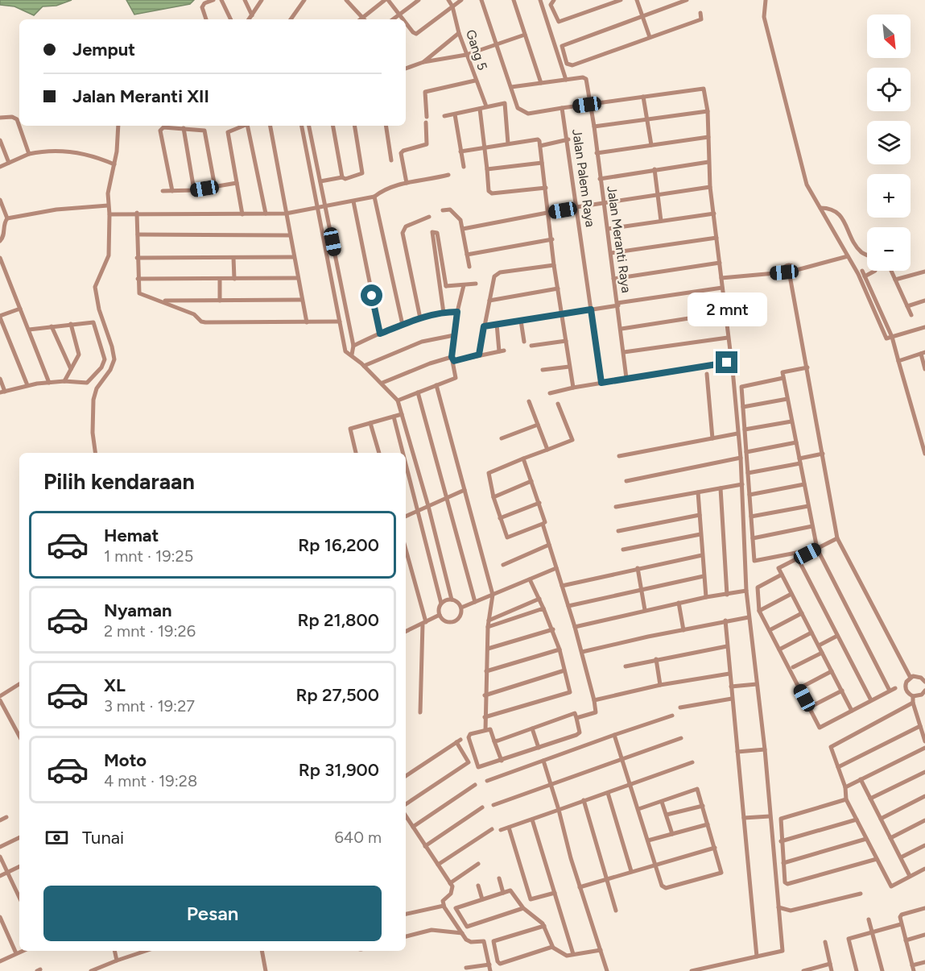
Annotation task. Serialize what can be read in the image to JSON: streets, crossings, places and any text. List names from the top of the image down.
{
  "streets": {
    "street": ["Gang 5", "Jalan Palem Raya", "Jalan Meranti Raya"]
  },
  "north": "bottom right",
  "page": {
    "map_buttons": ["+", "−"],
    "banner": ["Jemput", "Jalan Meranti XII"],
    "bubble": "2 mnt",
    "heading": "Pilih kendaraan",
    "list": [
      {
        "name": "Hemat",
        "note": "1 mnt · 19:25",
        "value": "Rp 16,200"
      },
      {
        "name": "Nyaman",
        "note": "2 mnt · 19:26",
        "value": "Rp 21,800"
      },
      {
        "name": "XL",
        "note": "3 mnt · 19:27",
        "value": "Rp 27,500"
      },
      {
        "name": "Moto",
        "note": "4 mnt · 19:28",
        "value": "Rp 31,900"
      }
    ],
    "pay": ["Tunai", "640 m"],
    "buttons": "Pesan"
  }
}
